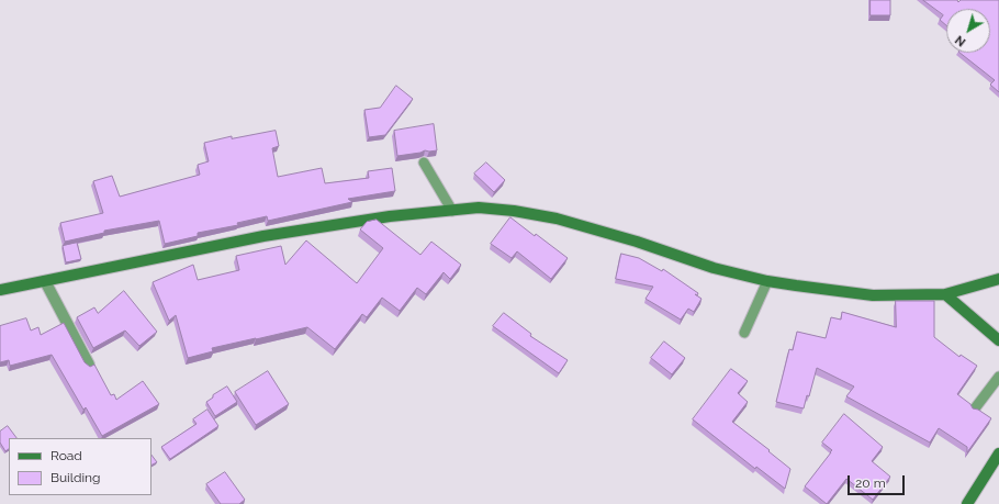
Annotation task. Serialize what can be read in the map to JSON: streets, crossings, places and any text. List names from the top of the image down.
{
  "legend": ["Road", "Building"],
  "scale_bar": "20 m",
  "north": "bottom left"
}
